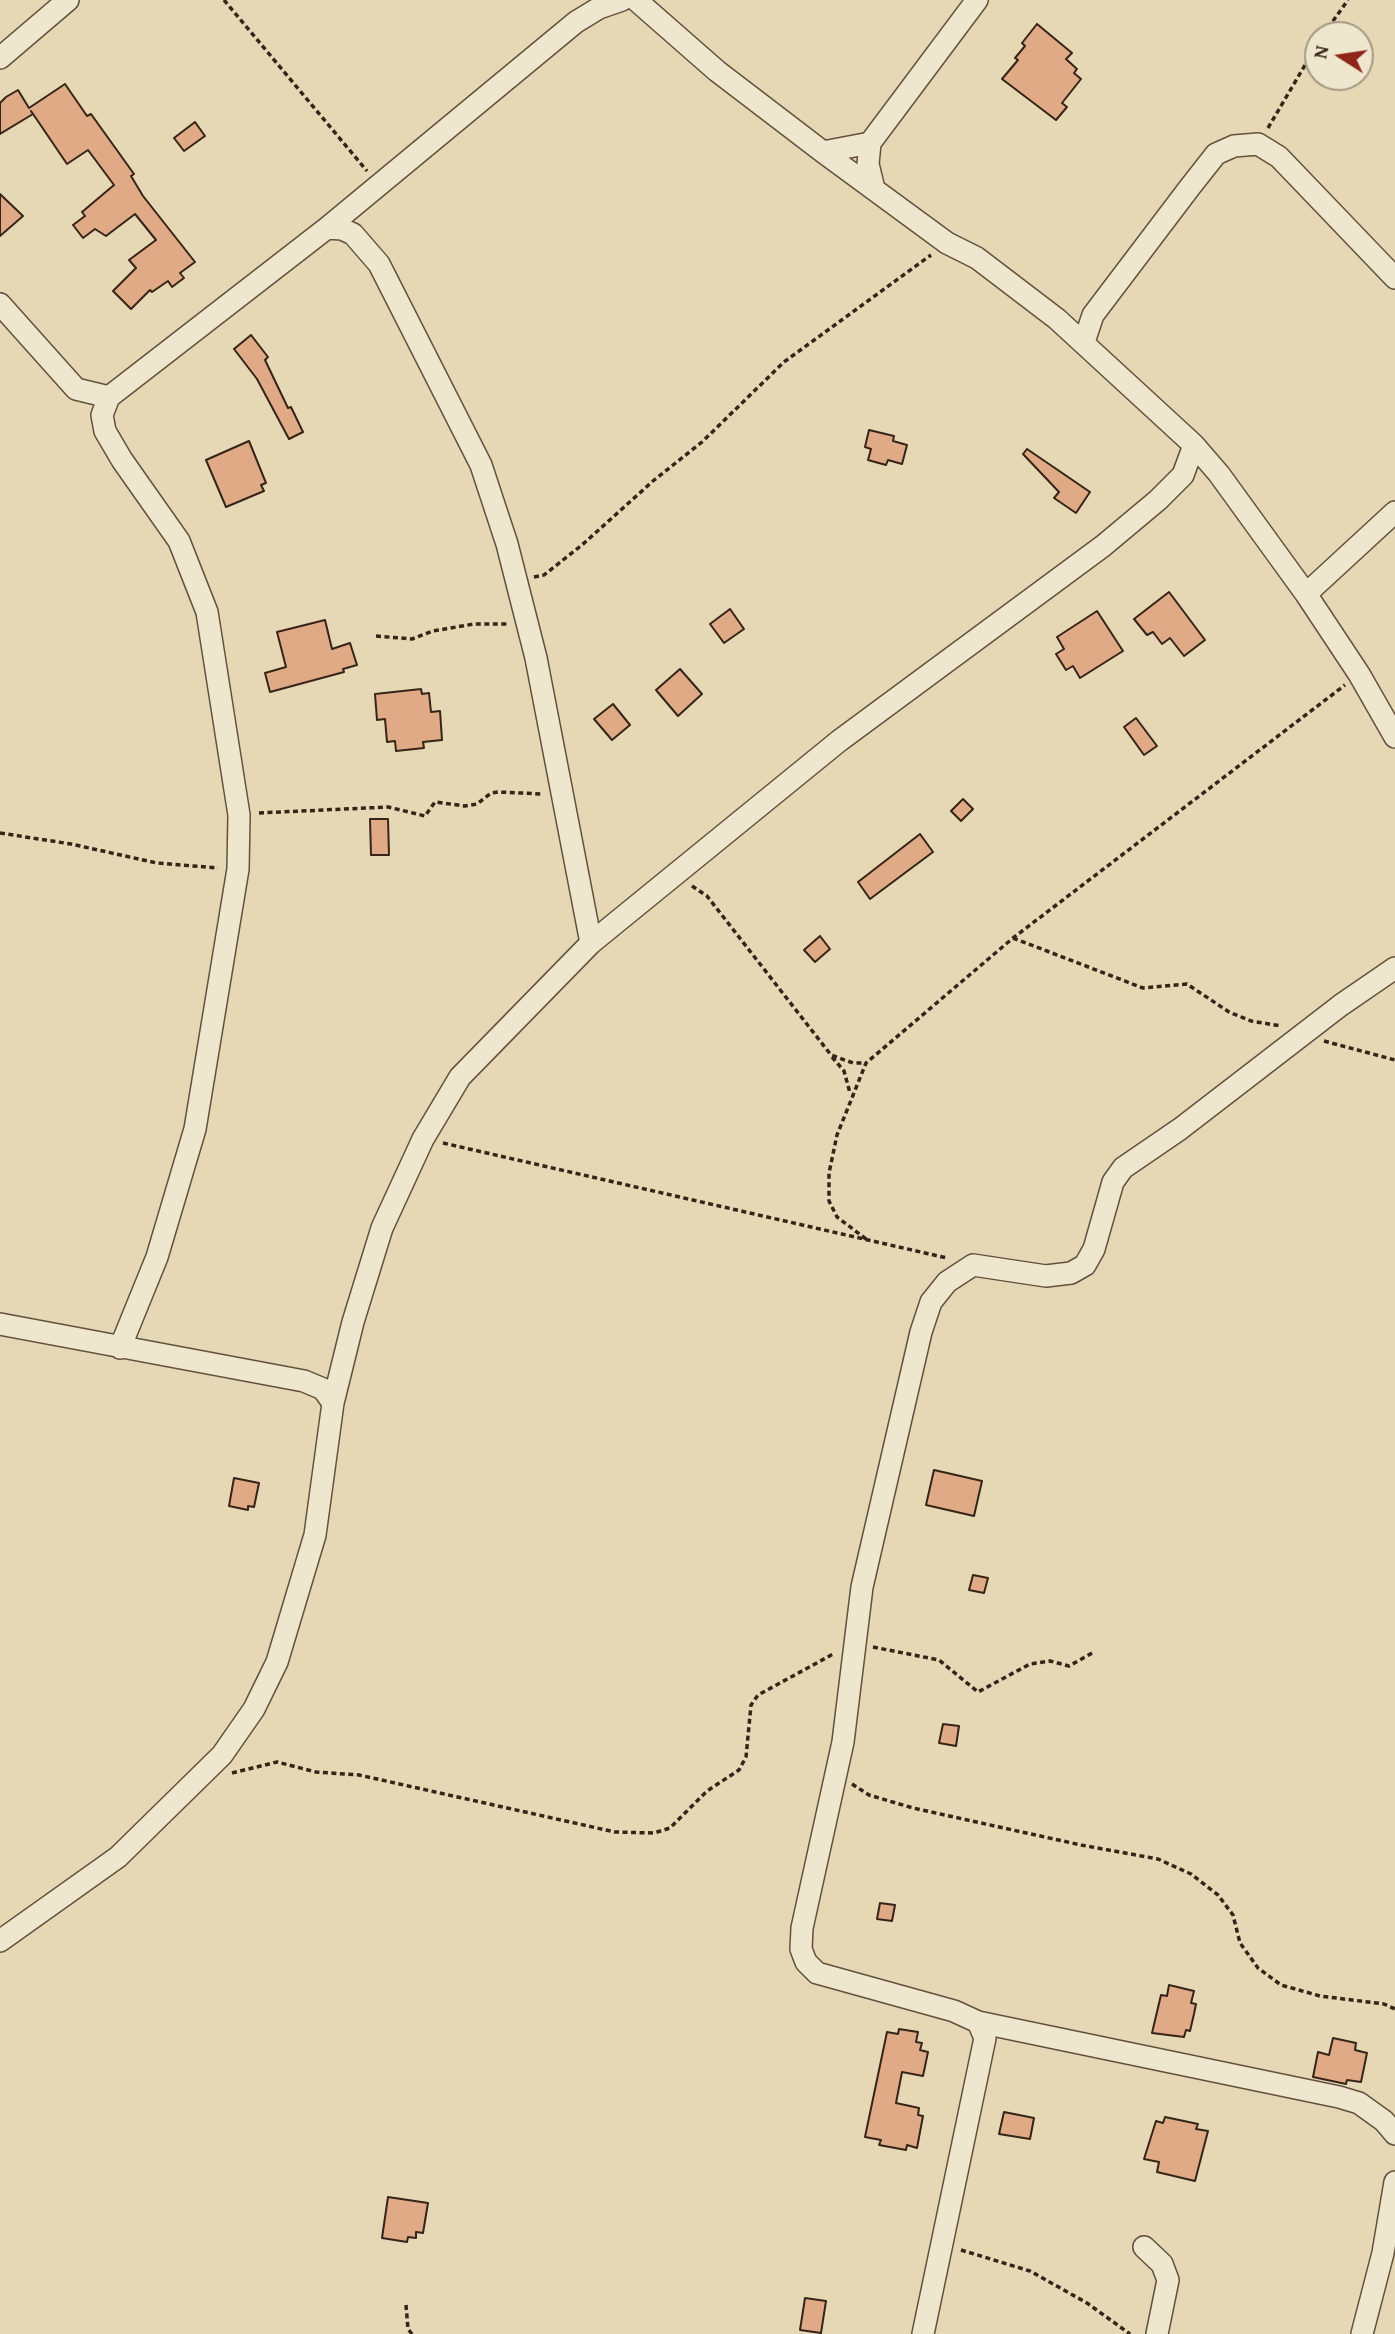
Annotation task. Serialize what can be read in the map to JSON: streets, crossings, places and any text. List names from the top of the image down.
{
  "north": "left"
}
